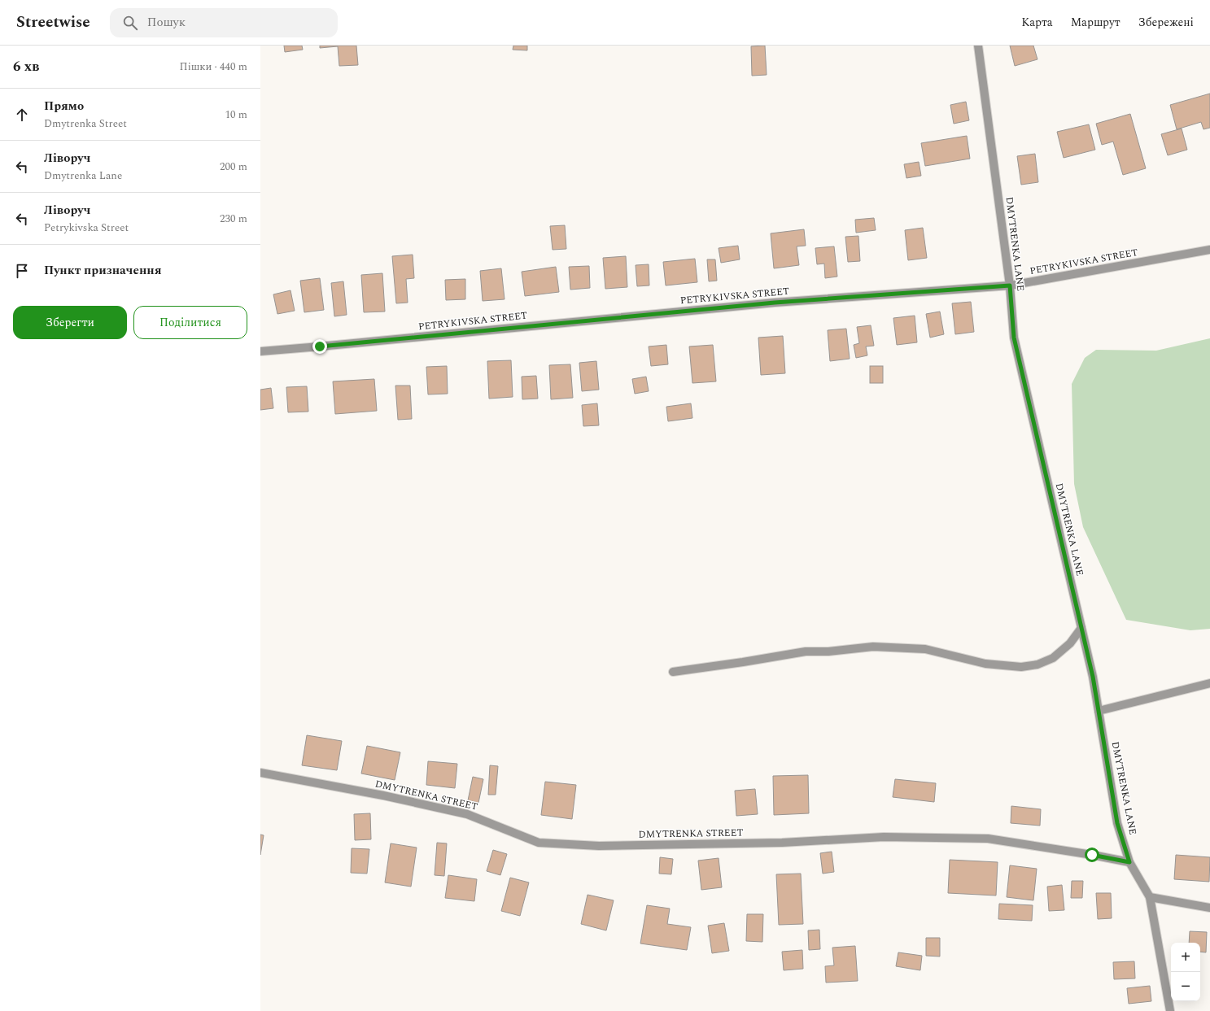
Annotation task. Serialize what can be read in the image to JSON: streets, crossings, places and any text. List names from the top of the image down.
{
  "streets": {
    "street": ["DMYTRENKA LANE", "PETRYKIVSKA STREET", "DMYTRENKA STREET"]
  },
  "crossings": [
    ["DMYTRENKA LANE", "PETRYKIVSKA STREET"],
    ["DMYTRENKA LANE", "DMYTRENKA STREET"]
  ],
  "page": {
    "header": "Streetwise",
    "search": "Пошук",
    "nav": ["Карта", "Маршрут", "Збережені"],
    "heading": ["6 хв", "Пішки · 440 m"],
    "list": [
      ["Прямо", "Dmytrenka Street", "10 m"],
      ["Ліворуч", "Dmytrenka Lane", "200 m"],
      ["Ліворуч", "Petrykivska Street", "230 m"],
      "Пункт призначення"
    ],
    "buttons": ["Зберегти", "Поділитися"],
    "map_buttons": ["+", "−"]
  }
}
